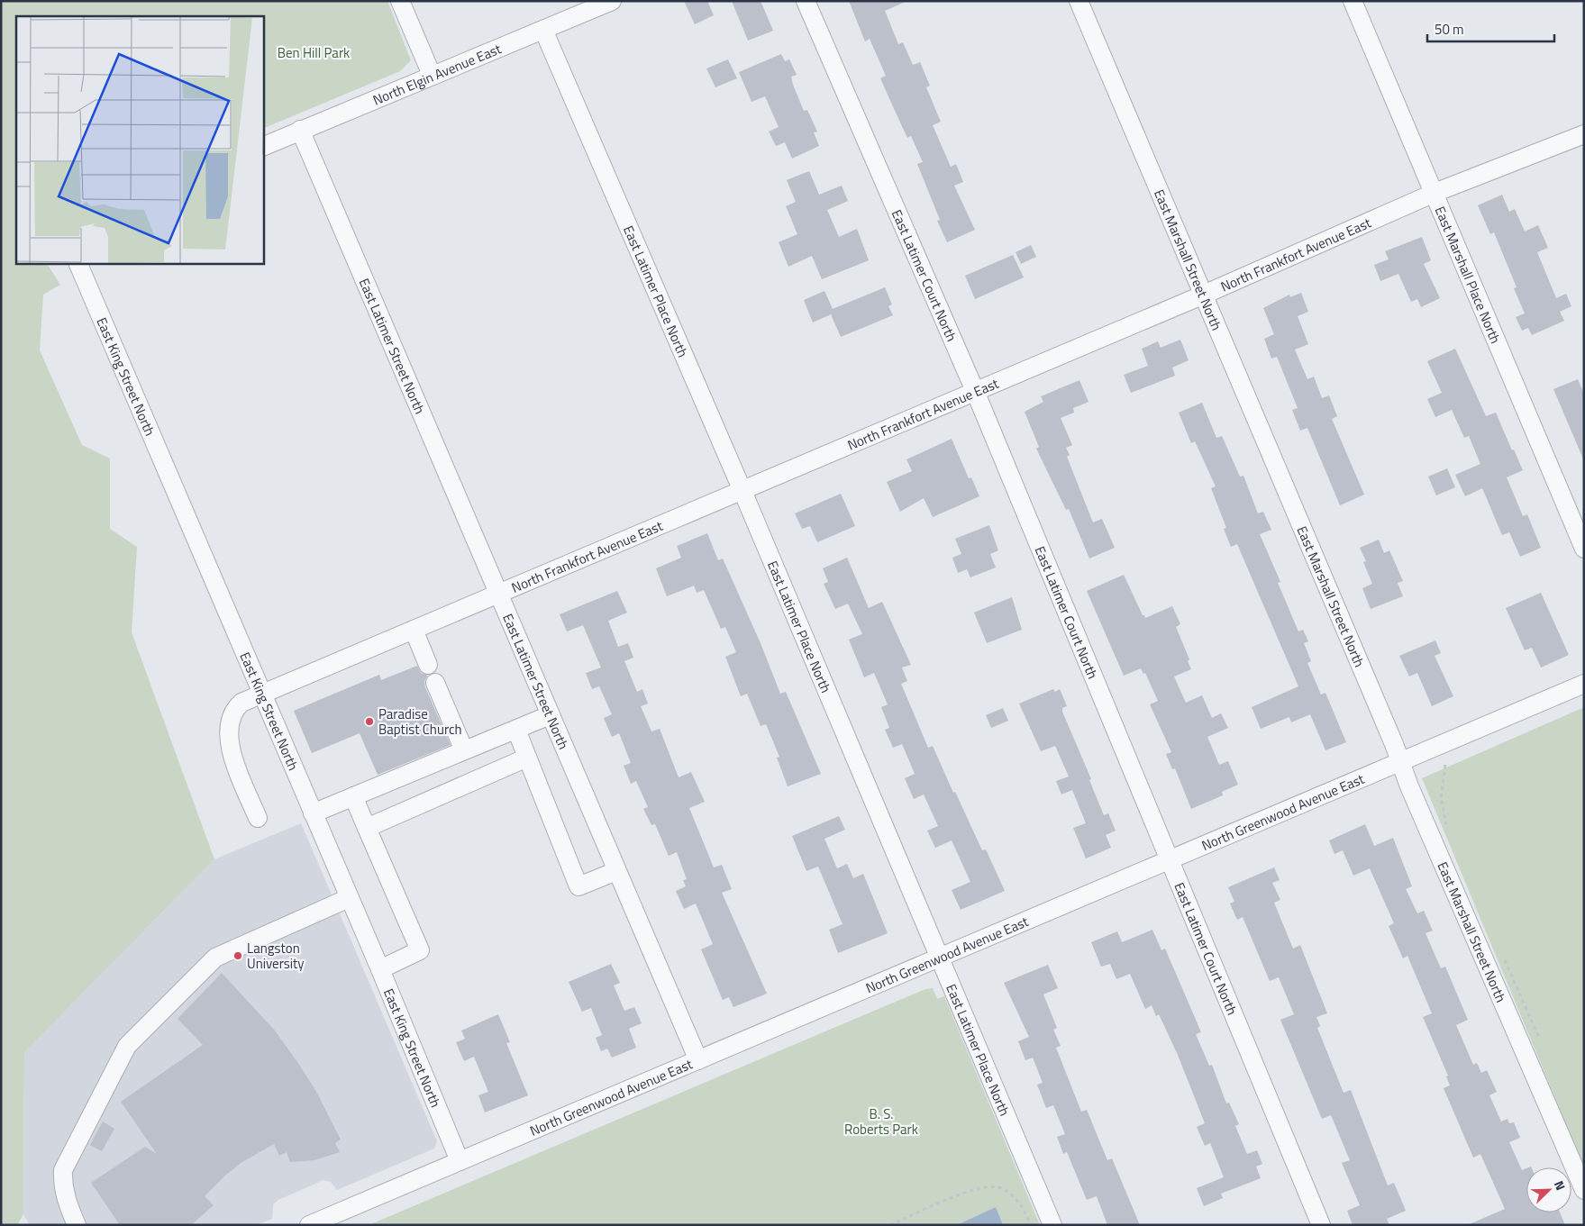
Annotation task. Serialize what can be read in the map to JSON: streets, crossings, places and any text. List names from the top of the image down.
{
  "streets": {
    "street": [
      "North Elgin Avenue East",
      "North Frankfort Avenue East",
      "East Marshall Street North",
      "East Marshall Place North",
      "East Latimer Court North",
      "East Latimer Place North",
      "East Latimer Street North",
      "East King Street North",
      "North Greenwood Avenue East"
    ]
  },
  "crossings": [
    ["North Elgin Avenue East", "East Latimer Place North"],
    ["North Elgin Avenue East", "East Latimer Street North"],
    ["North Frankfort Avenue East", "East Marshall Street North"],
    ["North Frankfort Avenue East", "East Marshall Place North"],
    ["North Frankfort Avenue East", "East Latimer Court North"],
    ["North Frankfort Avenue East", "East Latimer Place North"],
    ["North Frankfort Avenue East", "East Latimer Street North"],
    ["North Frankfort Avenue East", "East King Street North"],
    ["East Marshall Street North", "North Greenwood Avenue East"],
    ["East Latimer Court North", "North Greenwood Avenue East"],
    ["East Latimer Place North", "North Greenwood Avenue East"],
    ["East Latimer Street North", "North Greenwood Avenue East"],
    ["East King Street North", "North Greenwood Avenue East"]
  ],
  "parks": ["Ben Hill Park", "B. S. Roberts Park"],
  "places": ["Paradise Baptist Church", "Langston University"],
  "scale_bar": "50 m",
  "north": "top right"
}
